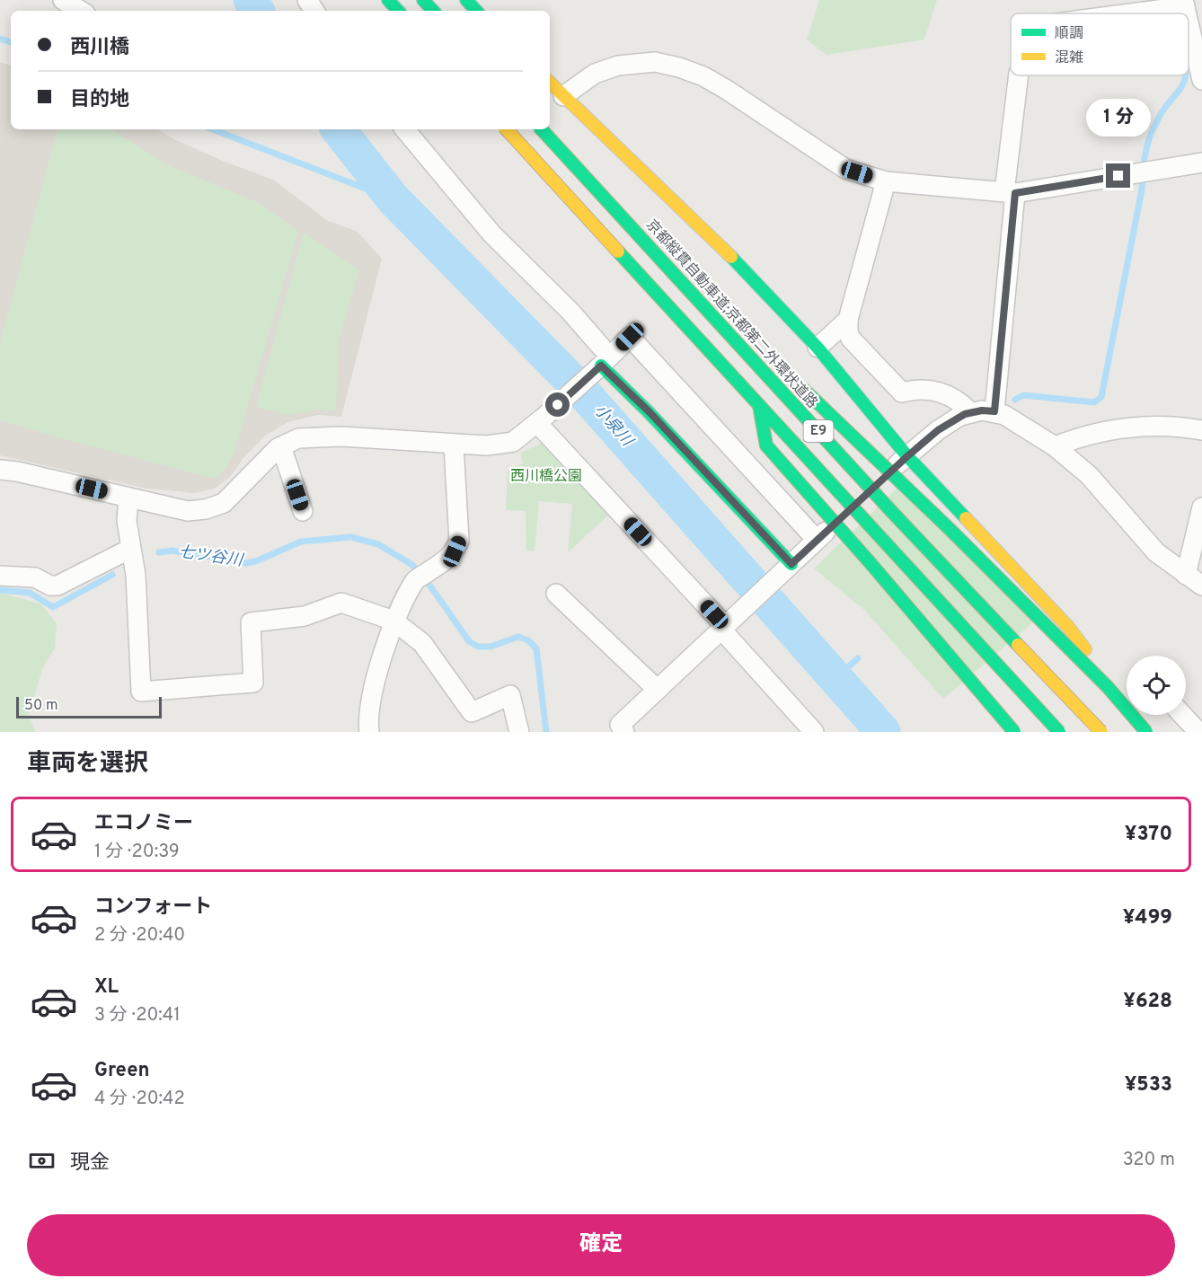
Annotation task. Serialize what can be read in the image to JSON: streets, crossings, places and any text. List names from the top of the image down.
{
  "streets": {
    "main road": ["京都縦貫自動車道;京都第二外環状道路", "E9"]
  },
  "water": ["小泉川", "七ツ谷川"],
  "parks": ["西川橋公園"],
  "legend": ["順調", "混雑"],
  "scale_bar": "50 m",
  "page": {
    "banner": ["西川橋", "目的地"],
    "bubble": "1 分",
    "scale": "50 m",
    "heading": "車両を選択",
    "list": [
      {
        "name": "エコノミー",
        "note": "1 分 · 20:39",
        "value": "¥370"
      },
      {
        "name": "コンフォート",
        "note": "2 分 · 20:40",
        "value": "¥499"
      },
      {
        "name": "XL",
        "note": "3 分 · 20:41",
        "value": "¥628"
      },
      {
        "name": "Green",
        "note": "4 分 · 20:42",
        "value": "¥533"
      }
    ],
    "pay": ["現金", "320 m"],
    "buttons": "確定"
  }
}
